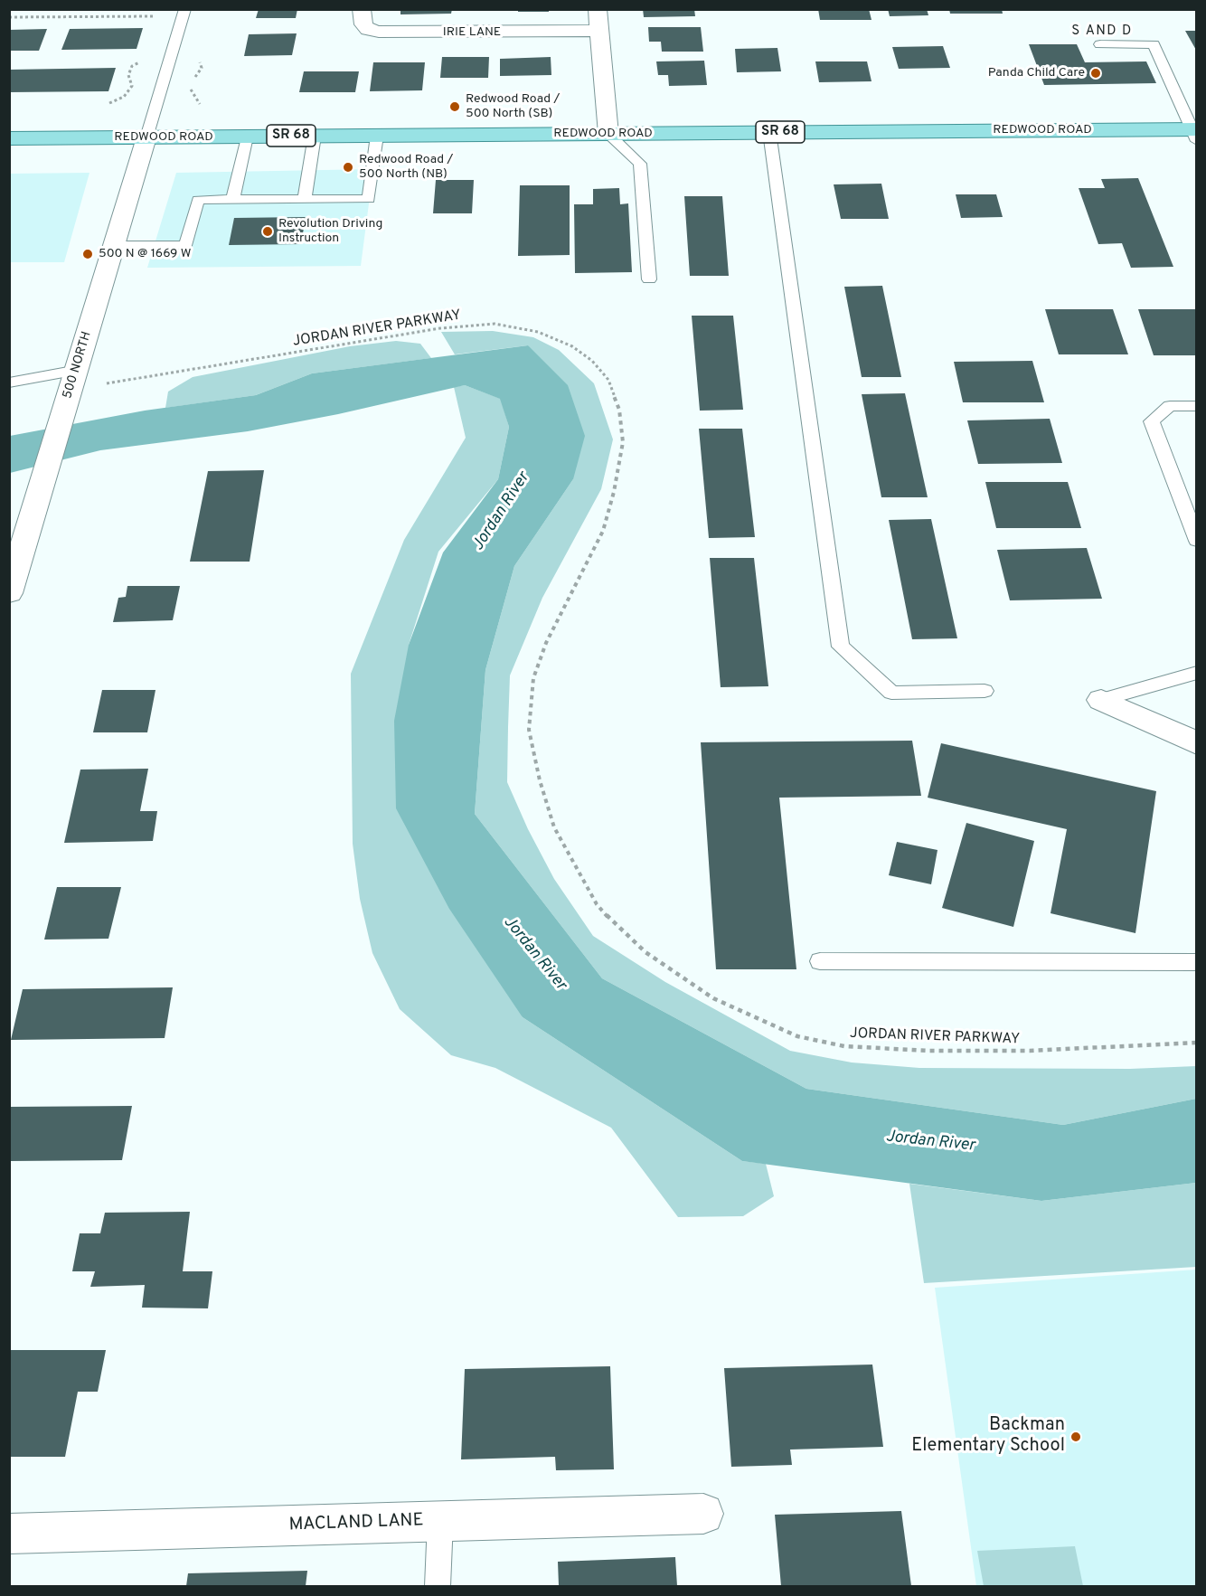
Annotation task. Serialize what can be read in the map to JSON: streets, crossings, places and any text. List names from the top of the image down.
{
  "streets": {
    "main road": ["REDWOOD ROAD", "SR 68"],
    "street": ["IRIE LANE", "500 NORTH", "MACLAND LANE"],
    "path": ["JORDAN RIVER PARKWAY"]
  },
  "crossings": [
    ["REDWOOD ROAD", "500 NORTH"]
  ],
  "districts": ["S AND D"],
  "water": ["Jordan River"],
  "places": [
    "Panda Child Care",
    "Redwood Road / 500 North (SB)",
    "Redwood Road / 500 North (NB)",
    "Revolution Driving Instruction",
    "500 N @ 1669 W",
    "Backman Elementary School"
  ]
}
